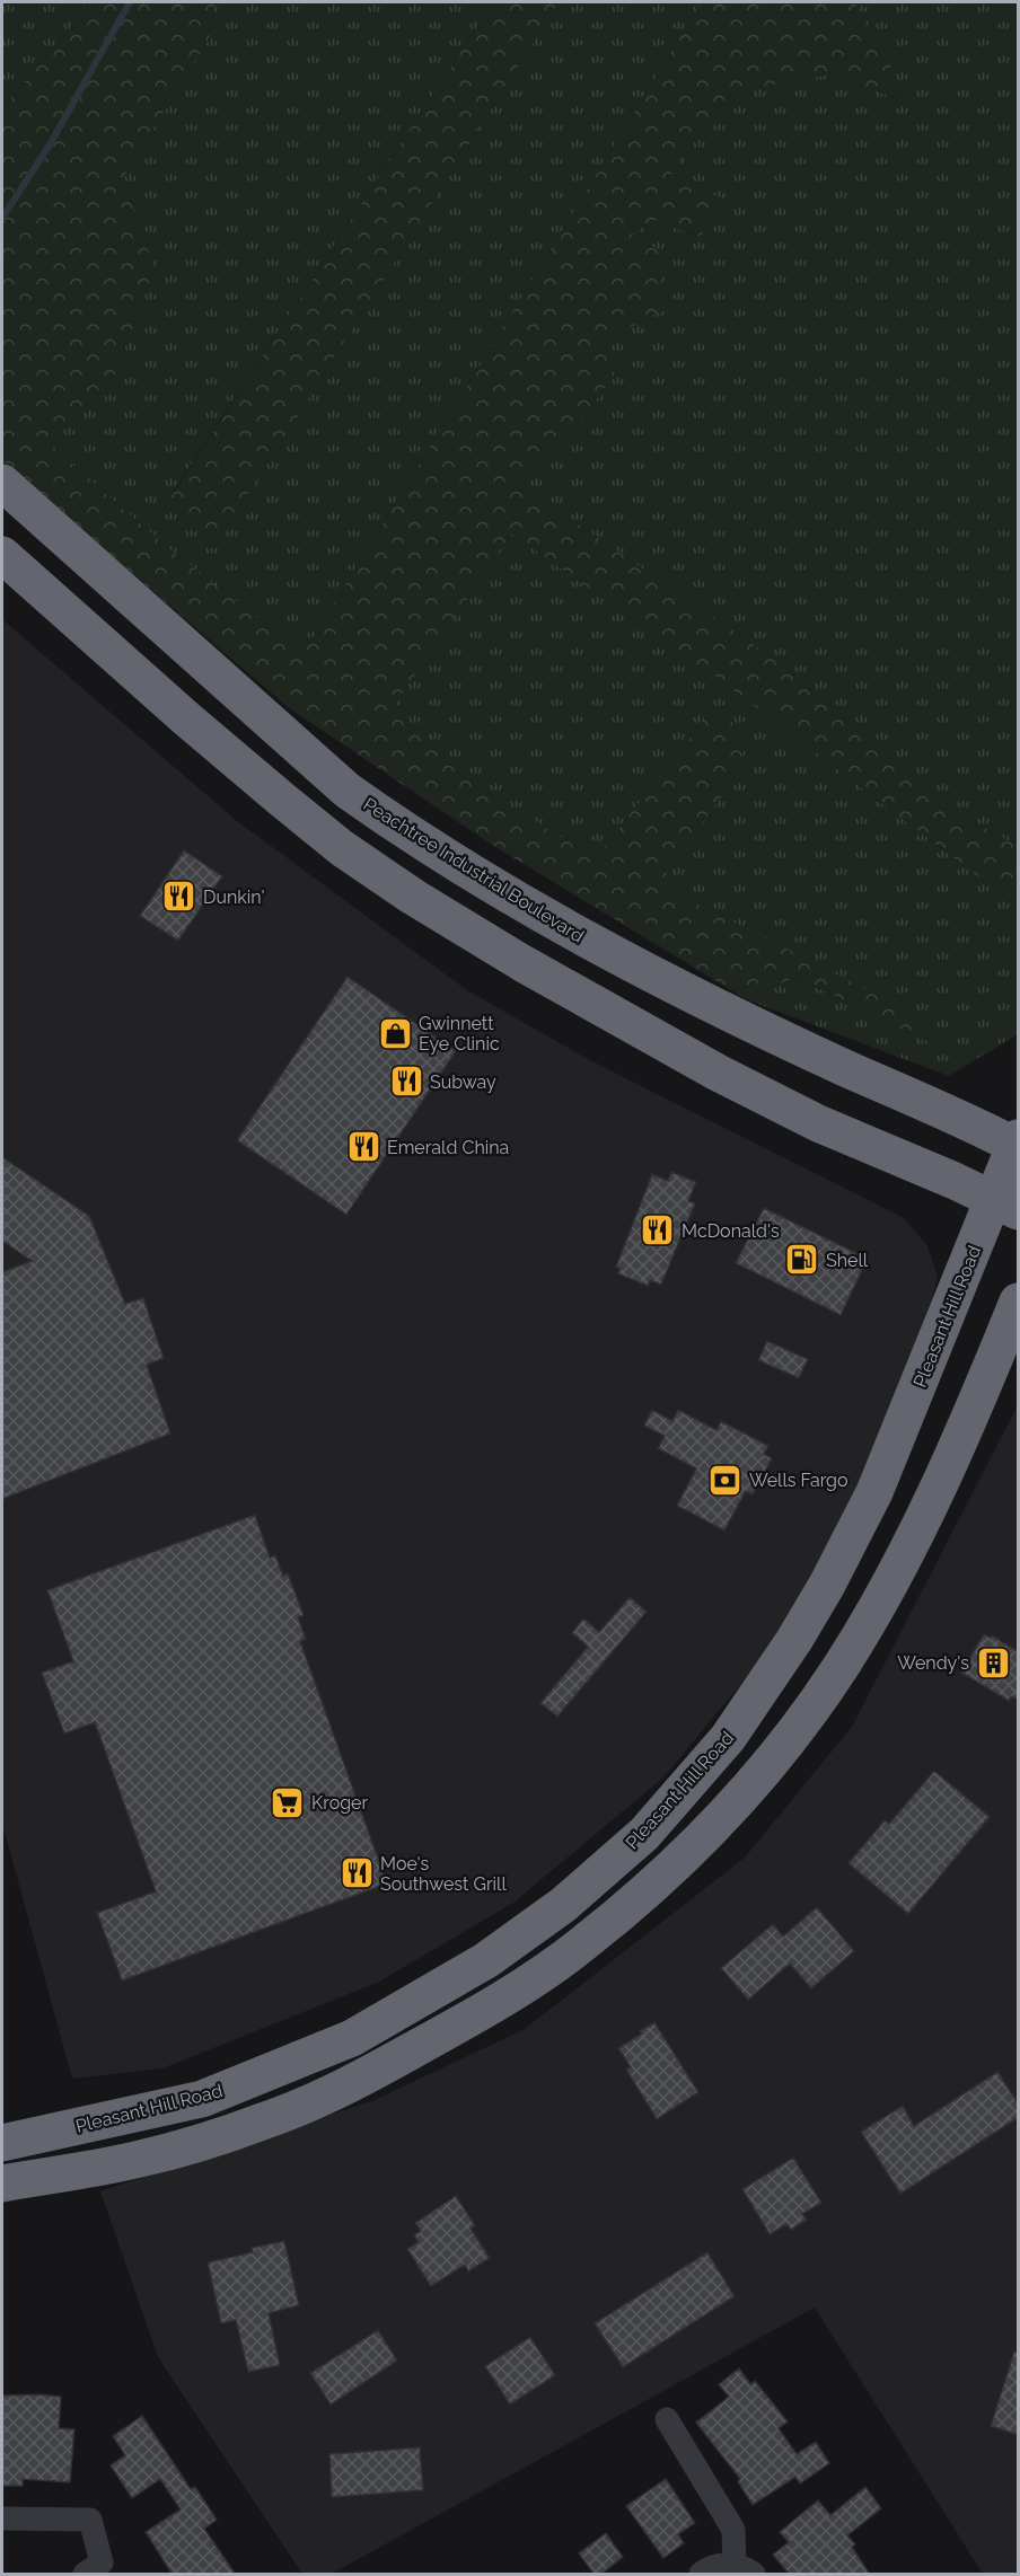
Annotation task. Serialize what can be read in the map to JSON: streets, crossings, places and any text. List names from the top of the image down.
{
  "streets": {
    "highway": ["Peachtree Industrial Boulevard", "Pleasant Hill Road"]
  },
  "crossings": [
    ["Peachtree Industrial Boulevard", "Pleasant Hill Road"]
  ],
  "places": {
    "restaurant": [
      "Dunkin'",
      "Subway",
      "Emerald China",
      "McDonald's",
      "Moe's Southwest Grill"
    ],
    "shop": ["Gwinnett Eye Clinic"],
    "fuel station": ["Shell"],
    "bank": ["Wells Fargo"],
    "building": ["Wendy's"],
    "supermarket": ["Kroger"]
  }
}
